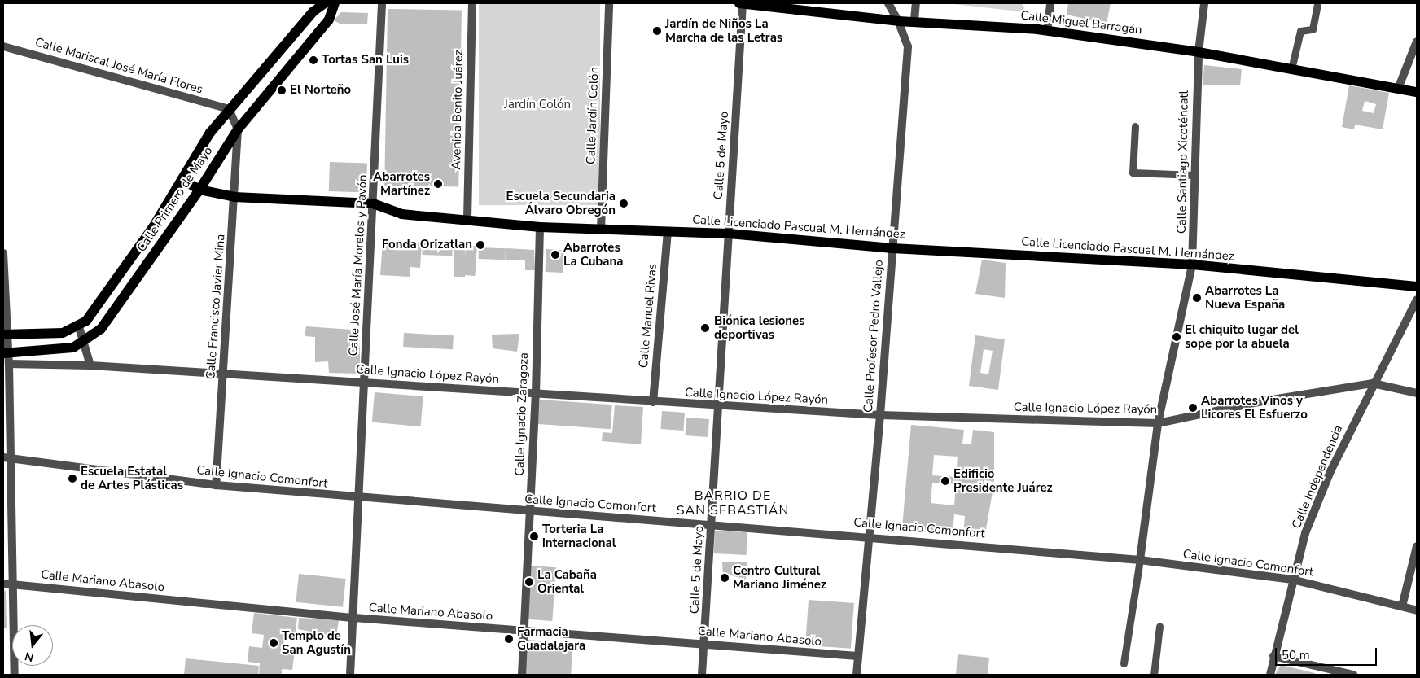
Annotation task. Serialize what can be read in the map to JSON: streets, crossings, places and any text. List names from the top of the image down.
{
  "streets": {
    "main road": ["Calle Miguel Barragán", "Calle Primero de Mayo", "Calle Licenciado Pascual M. Hernández"],
    "street": [
      "Calle Mariscal José María Flores",
      "Avenida Benito Juárez",
      "Calle Jardín Colón",
      "Calle 5 de Mayo",
      "Calle Santiago Xicoténcatl",
      "Calle José María Morelos y Pavón",
      "Calle Francisco Javier Mina",
      "Calle Manuel Rivas",
      "Calle Profesor Pedro Vallejo",
      "Calle Ignacio López Rayón",
      "Calle Ignacio Zaragoza",
      "Calle Ignacio Comonfort",
      "Calle Independencia",
      "Calle Mariano Abasolo"
    ]
  },
  "crossings": [
    ["Calle Miguel Barragán", "Calle 5 de Mayo"],
    ["Calle Miguel Barragán", "Calle Santiago Xicoténcatl"],
    ["Calle Miguel Barragán", "Calle Profesor Pedro Vallejo"],
    ["Calle Mariscal José María Flores", "Calle Primero de Mayo"],
    ["Avenida Benito Juárez", "Calle Licenciado Pascual M. Hernández"],
    ["Calle Jardín Colón", "Calle Licenciado Pascual M. Hernández"],
    ["Calle 5 de Mayo", "Calle Licenciado Pascual M. Hernández"],
    ["Calle 5 de Mayo", "Calle Ignacio López Rayón"],
    ["Calle 5 de Mayo", "Calle Ignacio Comonfort"],
    ["Calle 5 de Mayo", "Calle Mariano Abasolo"],
    ["Calle Santiago Xicoténcatl", "Calle Licenciado Pascual M. Hernández"],
    ["Calle Santiago Xicoténcatl", "Calle Ignacio López Rayón"],
    ["Calle Santiago Xicoténcatl", "Calle Ignacio Comonfort"],
    ["Calle Primero de Mayo", "Calle Licenciado Pascual M. Hernández"],
    ["Calle Primero de Mayo", "Calle Francisco Javier Mina"],
    ["Calle Licenciado Pascual M. Hernández", "Calle José María Morelos y Pavón"],
    ["Calle Licenciado Pascual M. Hernández", "Calle Francisco Javier Mina"],
    ["Calle Licenciado Pascual M. Hernández", "Calle Manuel Rivas"],
    ["Calle Licenciado Pascual M. Hernández", "Calle Profesor Pedro Vallejo"],
    ["Calle Licenciado Pascual M. Hernández", "Calle Ignacio Zaragoza"],
    ["Calle José María Morelos y Pavón", "Calle Ignacio López Rayón"],
    ["Calle José María Morelos y Pavón", "Calle Ignacio Comonfort"],
    ["Calle José María Morelos y Pavón", "Calle Mariano Abasolo"],
    ["Calle Francisco Javier Mina", "Calle Ignacio López Rayón"],
    ["Calle Francisco Javier Mina", "Calle Ignacio Comonfort"],
    ["Calle Manuel Rivas", "Calle Ignacio López Rayón"],
    ["Calle Profesor Pedro Vallejo", "Calle Ignacio López Rayón"],
    ["Calle Profesor Pedro Vallejo", "Calle Ignacio Comonfort"],
    ["Calle Profesor Pedro Vallejo", "Calle Mariano Abasolo"],
    ["Calle Ignacio López Rayón", "Calle Ignacio Zaragoza"],
    ["Calle Ignacio López Rayón", "Calle Independencia"],
    ["Calle Ignacio Zaragoza", "Calle Ignacio Comonfort"],
    ["Calle Ignacio Zaragoza", "Calle Mariano Abasolo"],
    ["Calle Ignacio Comonfort", "Calle Independencia"]
  ],
  "districts": ["BARRIO DE SAN SEBASTIÁN"],
  "parks": ["Jardín Colón"],
  "places": [
    "Jardín de Niños La Marcha de las Letras",
    "Tortas San Luis",
    "El Norteño",
    "Abarrotes Martínez",
    "Escuela Secundaria Álvaro Obregón",
    "Fonda Orizatlan",
    "Abarrotes La Cubana",
    "Abarrotes La Nueva España",
    "Biónica lesiones deportivas",
    "El chiquito lugar del sope por la abuela",
    "Abarrotes Vinos y Licores El Esfuerzo",
    "Escuela Estatal de Artes Plásticas",
    "Edificio Presidente Juárez",
    "Torteria La internacional",
    "Centro Cultural Mariano Jiménez",
    "La Cabaña Oriental",
    "Farmacia Guadalajara",
    "Templo de San Agustín"
  ],
  "scale_bar": "50 m",
  "north": "bottom"
}
